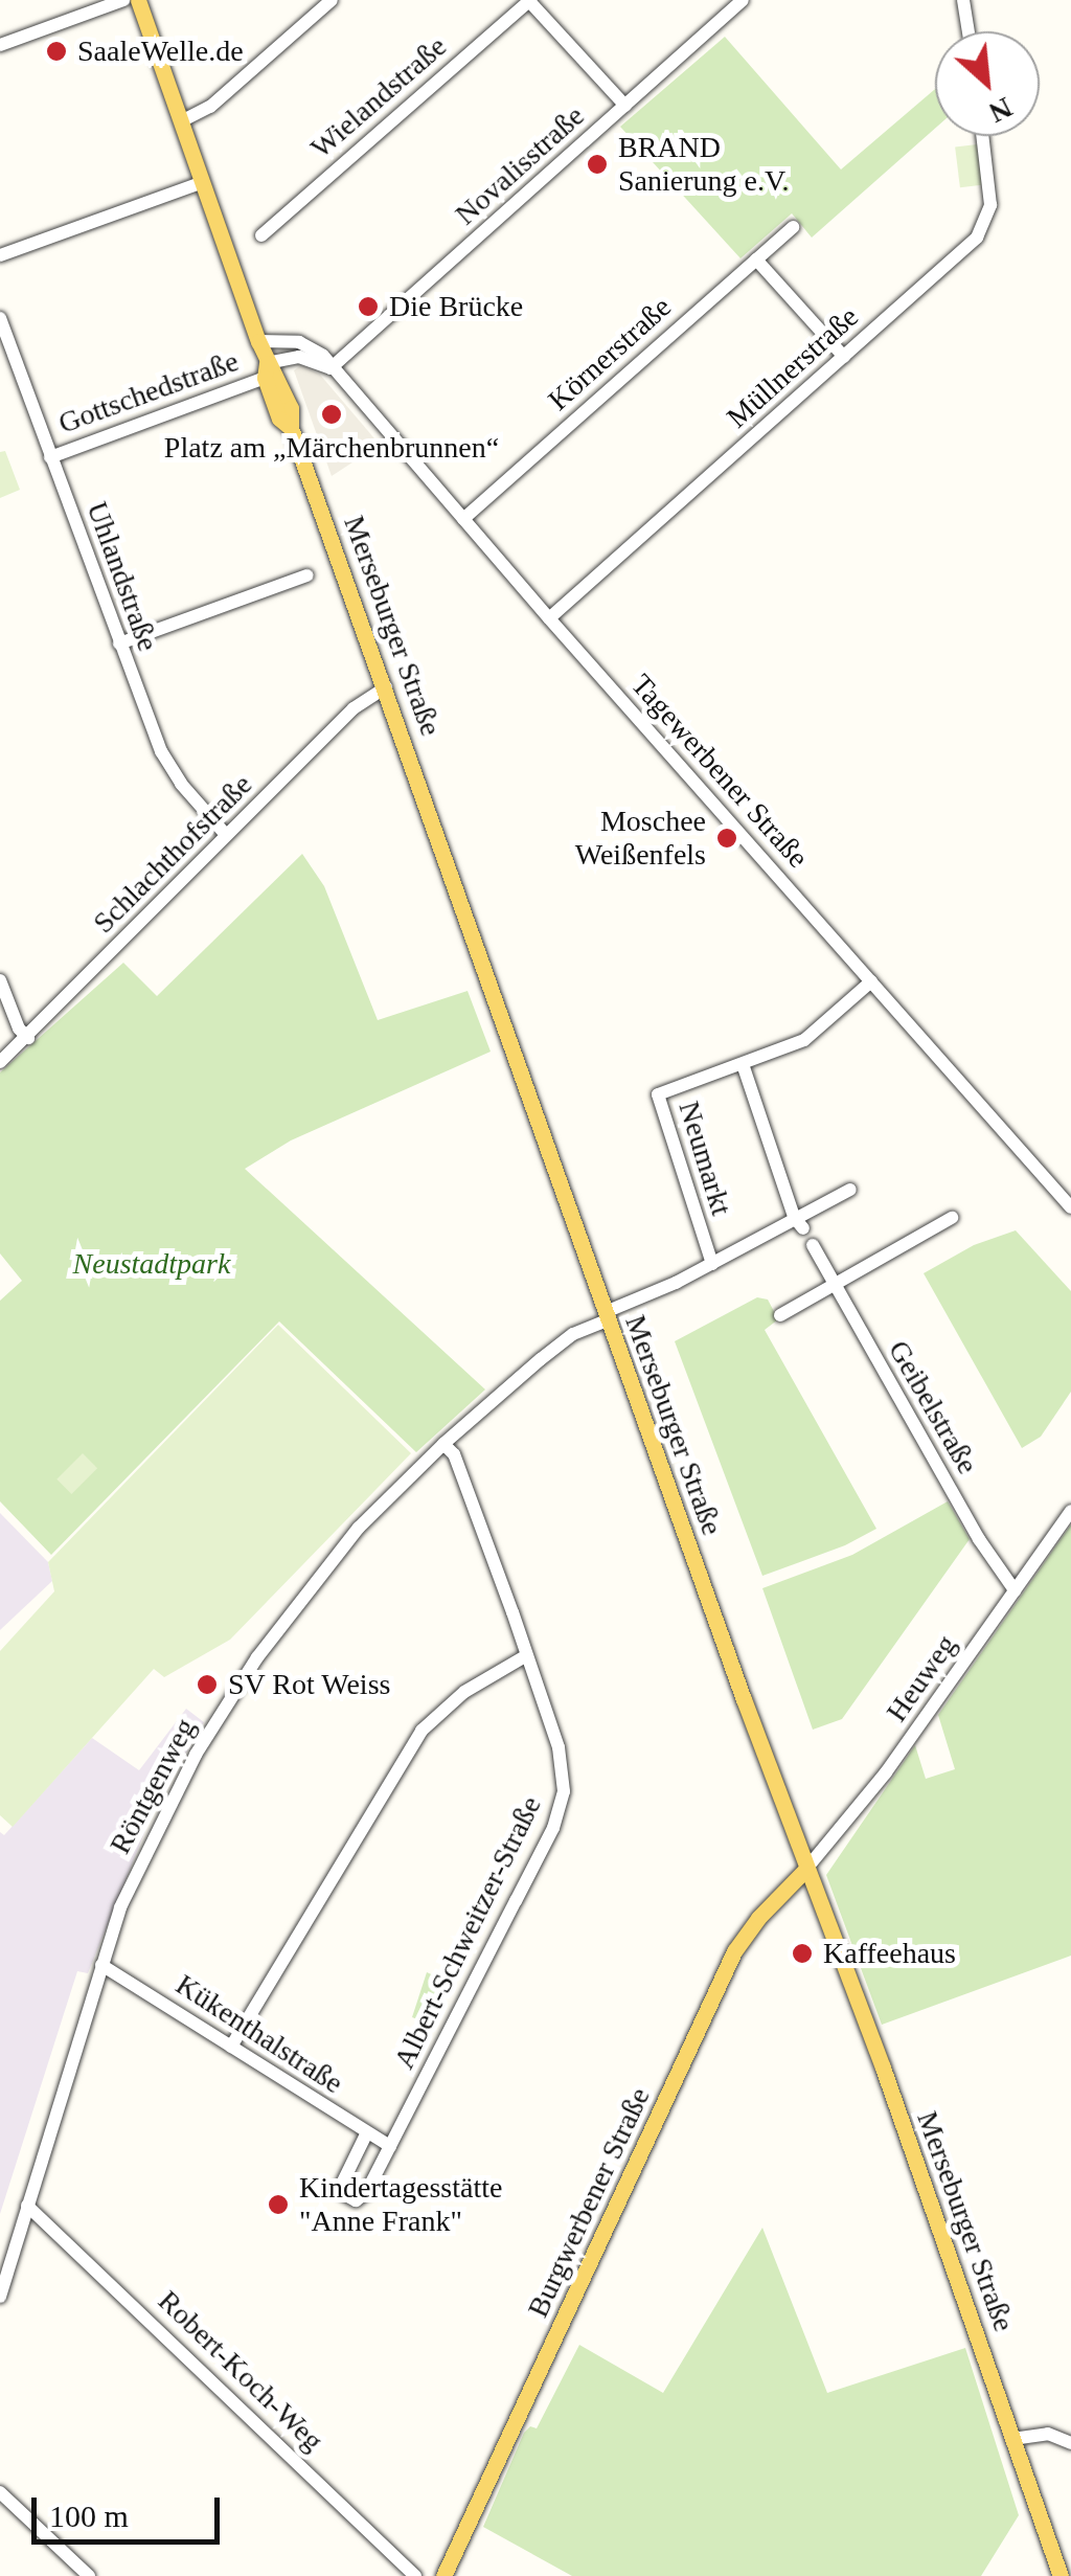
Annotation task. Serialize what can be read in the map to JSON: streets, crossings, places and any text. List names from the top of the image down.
{
  "streets": {
    "main road": ["Merseburger Straße", "Burgwerbener Straße"],
    "street": [
      "Wielandstraße",
      "Novalisstraße",
      "Körnerstraße",
      "Müllnerstraße",
      "Gottschedstraße",
      "Uhlandstraße",
      "Tagewerbener Straße",
      "Schlachthofstraße",
      "Neumarkt",
      "Geibelstraße",
      "Heuweg",
      "Röntgenweg",
      "Albert-Schweitzer-Straße",
      "Kükenthalstraße",
      "Robert-Koch-Weg"
    ]
  },
  "crossings": [
    ["Novalisstraße", "Tagewerbener Straße"],
    ["Körnerstraße", "Tagewerbener Straße"],
    ["Müllnerstraße", "Tagewerbener Straße"],
    ["Gottschedstraße", "Uhlandstraße"],
    ["Gottschedstraße", "Merseburger Straße"],
    ["Uhlandstraße", "Schlachthofstraße"],
    ["Merseburger Straße", "Tagewerbener Straße"],
    ["Merseburger Straße", "Schlachthofstraße"],
    ["Merseburger Straße", "Heuweg"],
    ["Merseburger Straße", "Röntgenweg"],
    ["Merseburger Straße", "Burgwerbener Straße"],
    ["Tagewerbener Straße", "Neumarkt"],
    ["Neumarkt", "Röntgenweg"],
    ["Geibelstraße", "Heuweg"],
    ["Heuweg", "Burgwerbener Straße"],
    ["Röntgenweg", "Albert-Schweitzer-Straße"],
    ["Röntgenweg", "Kükenthalstraße"],
    ["Röntgenweg", "Robert-Koch-Weg"],
    ["Albert-Schweitzer-Straße", "Kükenthalstraße"]
  ],
  "parks": ["Neustadtpark"],
  "places": [
    "SaaleWelle.de",
    "BRAND Sanierung e.V.",
    "Die Brücke",
    "Platz am „Märchenbrunnen“",
    "Moschee Weißenfels",
    "SV Rot Weiss",
    "Kaffeehaus",
    "Kindertagesstätte \"Anne Frank\""
  ],
  "scale_bar": "100 m",
  "north": "bottom right"
}
